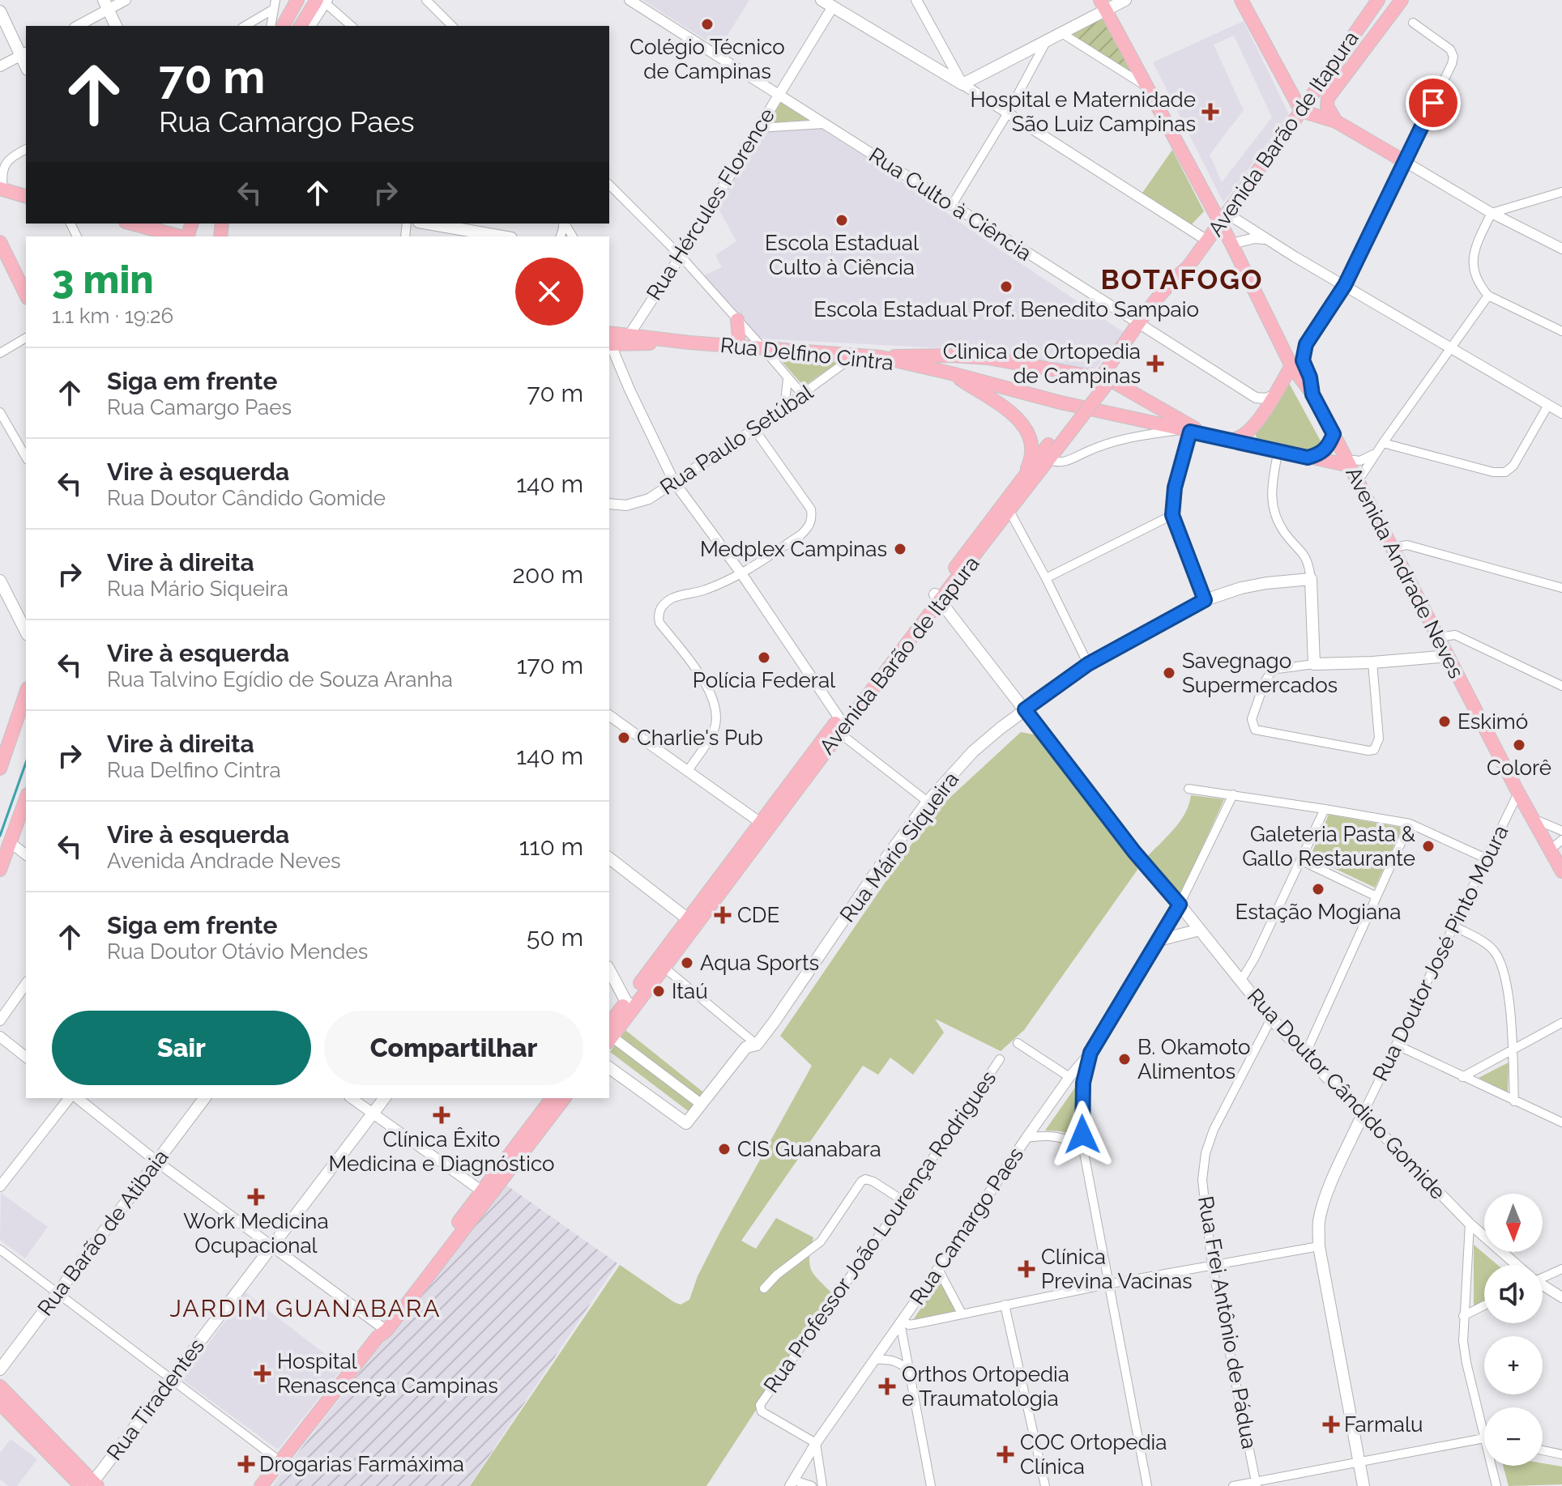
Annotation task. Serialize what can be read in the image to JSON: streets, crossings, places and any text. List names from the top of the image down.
{
  "streets": {
    "main road": [
      "Avenida Barão de Itapura",
      "Rua Delfino Cintra",
      "Avenida Andrade Neves",
      "Rua Mário Siqueira",
      "Rua Doutor Cândido Gomide",
      "Rua Barão de Atibaia",
      "Rua Tiradentes"
    ],
    "street": [
      "Rua Hércules Florence",
      "Rua Culto à Ciência",
      "Rua Paulo Setúbal",
      "Rua Doutor José Pinto Moura",
      "Rua Camargo Paes",
      "Rua Professor João Lourença Rodrigues",
      "Rua Frei Antônio de Pádua"
    ]
  },
  "crossings": [
    ["Avenida Barão de Itapura", "Rua Culto à Ciência"],
    ["Avenida Barão de Itapura", "Avenida Andrade Neves"],
    ["Avenida Barão de Itapura", "Rua Doutor Cândido Gomide"],
    ["Rua Hércules Florence", "Rua Culto à Ciência"],
    ["Rua Hércules Florence", "Rua Delfino Cintra"],
    ["Rua Delfino Cintra", "Rua Paulo Setúbal"],
    ["Rua Delfino Cintra", "Avenida Andrade Neves"],
    ["Avenida Andrade Neves", "Rua Doutor José Pinto Moura"],
    ["Rua Mário Siqueira", "Rua Doutor Cândido Gomide"],
    ["Rua Doutor José Pinto Moura", "Rua Doutor Cândido Gomide"],
    ["Rua Doutor Cândido Gomide", "Rua Camargo Paes"],
    ["Rua Doutor Cândido Gomide", "Rua Frei Antônio de Pádua"],
    ["Rua Camargo Paes", "Rua Professor João Lourença Rodrigues"]
  ],
  "districts": ["BOTAFOGO", "JARDIM GUANABARA"],
  "places": {
    "other": [
      "Colégio Técnico de Campinas",
      "Escola Estadual Culto à Ciência",
      "Escola Estadual Prof. Benedito Sampaio",
      "Medplex Campinas",
      "Polícia Federal",
      "Savegnago Supermercados",
      "Eskimó",
      "Charlie's Pub",
      "Colorê",
      "Galeteria Pasta & Gallo Restaurante",
      "Estação Mogiana",
      "Aqua Sports",
      "Itaú",
      "B. Okamoto Alimentos",
      "CIS Guanabara"
    ],
    "health": [
      "Hospital e Maternidade São Luiz Campinas",
      "Clinica de Ortopedia de Campinas",
      "CDE",
      "Clínica Êxito Medicina e Diagnóstico",
      "Work Medicina Ocupacional",
      "Clínica Previna Vacinas",
      "Hospital Renascença Campinas",
      "Orthos Ortopedia e Traumatologia",
      "Farmalu",
      "COC Ortopedia Clínica",
      "Drogarias Farmáxima"
    ]
  },
  "north": "bottom",
  "page": {
    "turn": ["70 m", "Rua Camargo Paes"],
    "heading": ["3 min", "1.1 km · 19:26"],
    "list": [
      {
        "name": "Siga em frente",
        "note": "Rua Camargo Paes",
        "value": "70 m"
      },
      {
        "name": "Vire à esquerda",
        "note": "Rua Doutor Cândido Gomide",
        "value": "140 m"
      },
      {
        "name": "Vire à direita",
        "note": "Rua Mário Siqueira",
        "value": "200 m"
      },
      {
        "name": "Vire à esquerda",
        "note": "Rua Talvino Egídio de Souza Aranha",
        "value": "170 m"
      },
      {
        "name": "Vire à direita",
        "note": "Rua Delfino Cintra",
        "value": "140 m"
      },
      {
        "name": "Vire à esquerda",
        "note": "Avenida Andrade Neves",
        "value": "110 m"
      },
      {
        "name": "Siga em frente",
        "note": "Rua Doutor Otávio Mendes",
        "value": "50 m"
      }
    ],
    "buttons": ["Sair", "Compartilhar"],
    "map_buttons": ["+", "−"]
  }
}
